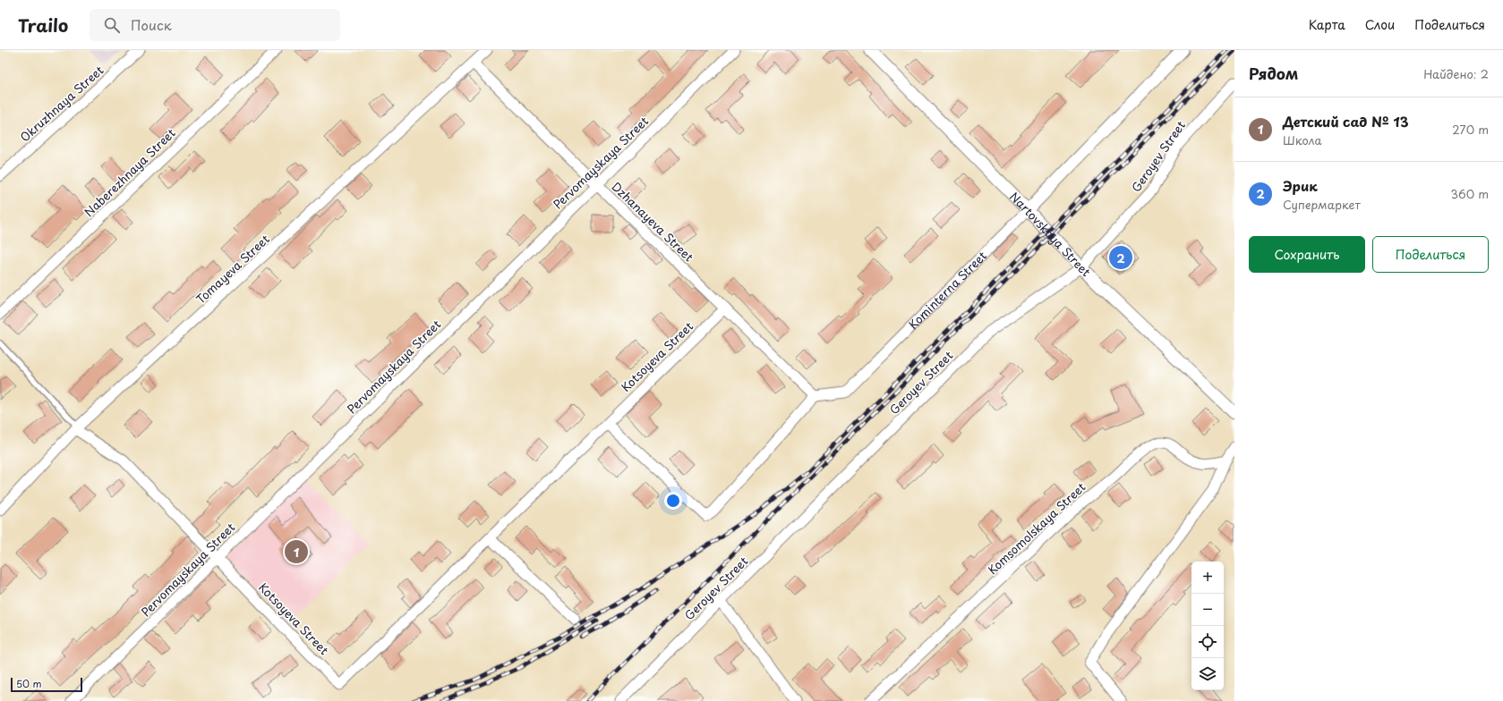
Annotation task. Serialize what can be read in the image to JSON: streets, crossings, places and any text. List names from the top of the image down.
{
  "streets": {
    "street": [
      "Okruzhnaya Street",
      "Geroyev Street",
      "Pervomayskaya Street",
      "Naberezhnaya Street",
      "Dzhanayeva Street",
      "Nartovskaya Street",
      "Tomayeva Street",
      "Kominterna Street",
      "Kotsoyeva Street",
      "Komsomolskaya Street"
    ]
  },
  "crossings": [
    ["Geroyev Street", "Nartovskaya Street"],
    ["Pervomayskaya Street", "Dzhanayeva Street"],
    ["Pervomayskaya Street", "Kotsoyeva Street"],
    ["Dzhanayeva Street", "Tomayeva Street"],
    ["Dzhanayeva Street", "Kominterna Street"],
    ["Dzhanayeva Street", "Kotsoyeva Street"],
    ["Nartovskaya Street", "Kominterna Street"],
    ["Tomayeva Street", "Kotsoyeva Street"]
  ],
  "scale_bar": "50 m",
  "page": {
    "header": "Trailo",
    "search": "Поиск",
    "nav": ["Карта", "Слои", "Поделиться"],
    "heading": ["Рядом", "Найдено: 2"],
    "list": [
      {
        "mark": "1",
        "name": "Детский сад № 13",
        "note": "Школа",
        "value": "270 m"
      },
      {
        "mark": "2",
        "name": "Эрик",
        "note": "Супермаркет",
        "value": "360 m"
      }
    ],
    "buttons": ["Сохранить", "Поделиться"],
    "pins": ["2", "1"],
    "map_buttons": ["+", "−"],
    "scale": "50 m"
  }
}
